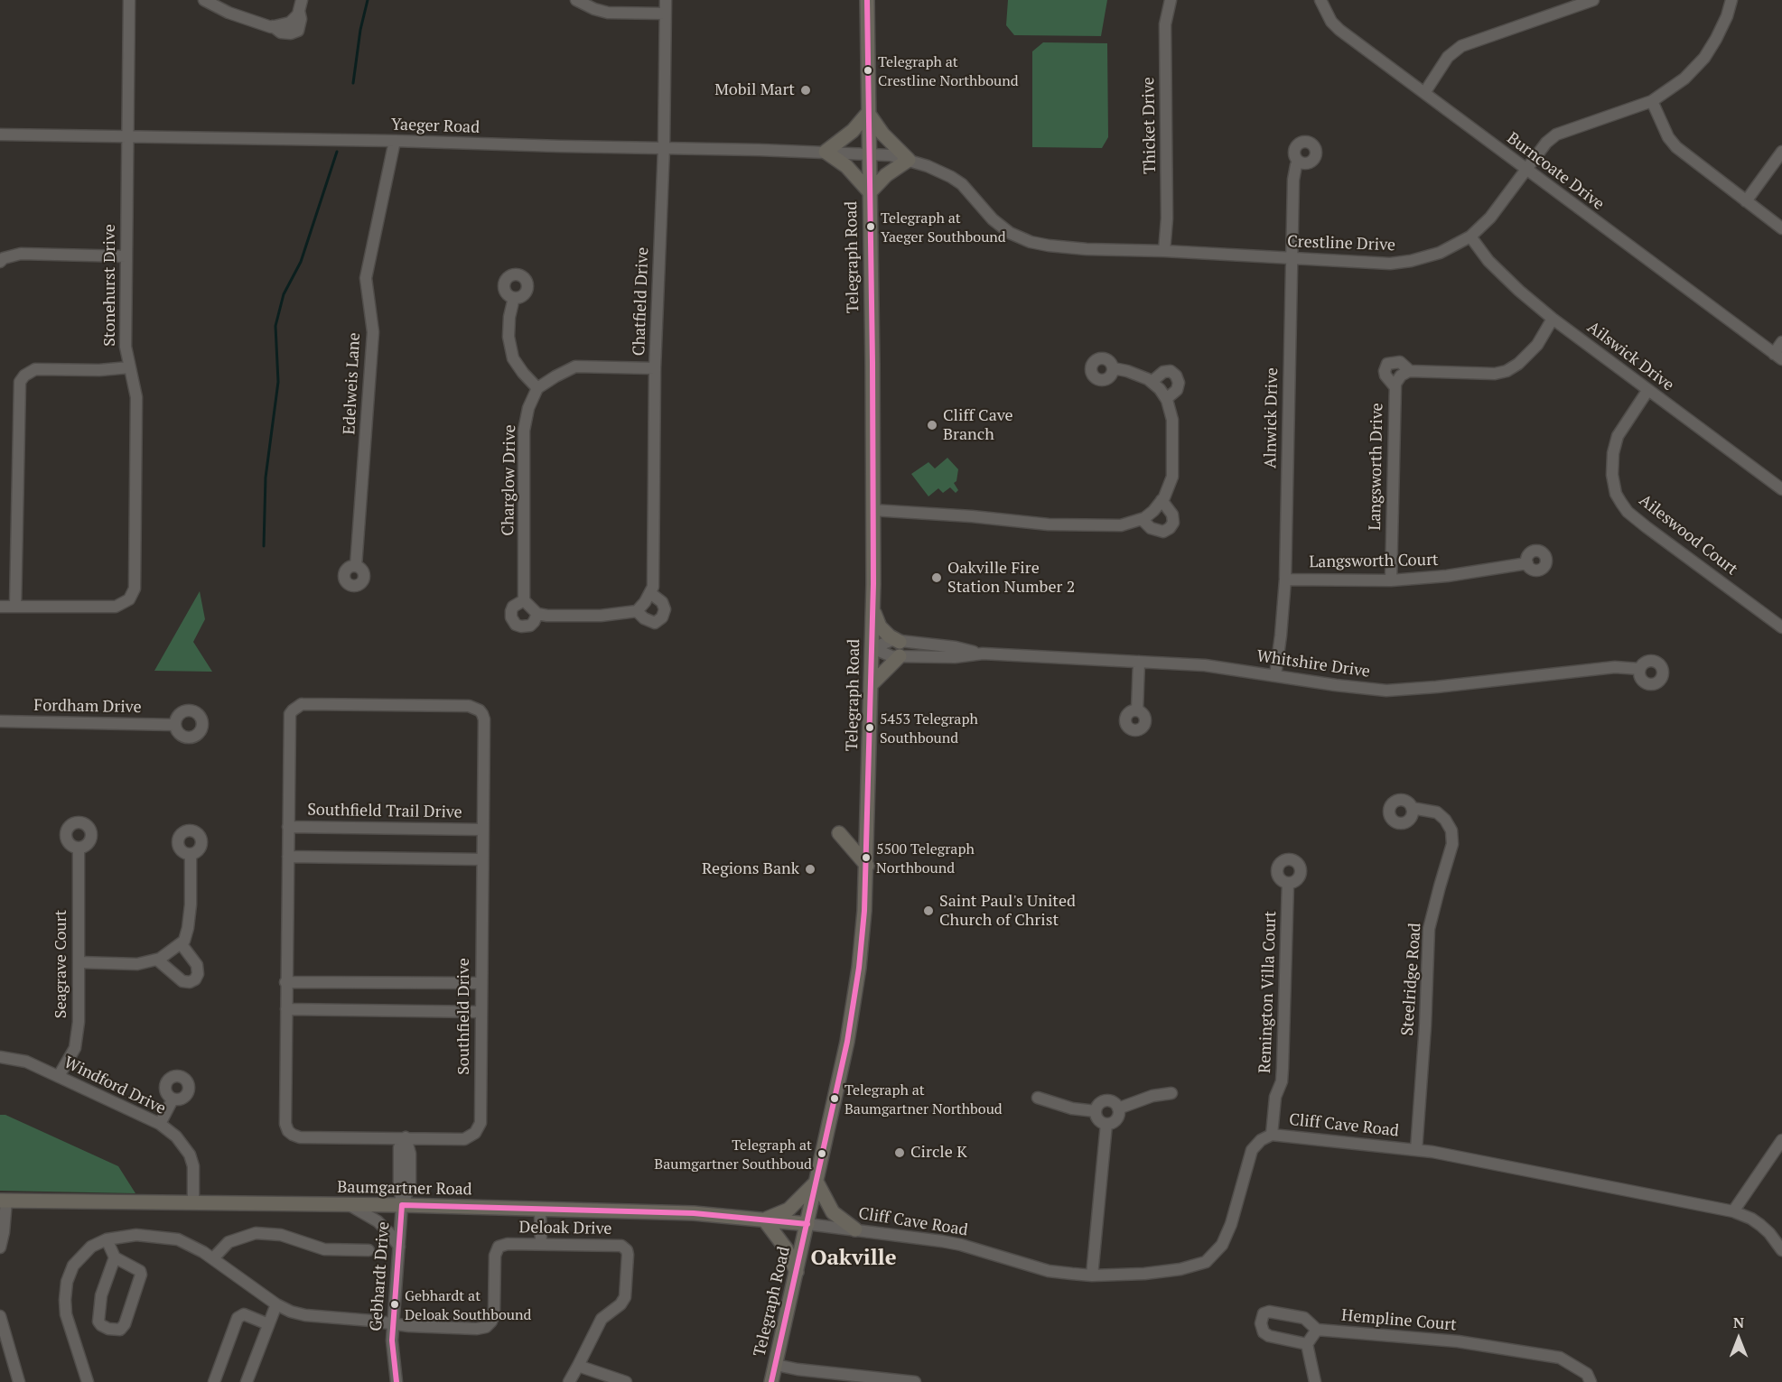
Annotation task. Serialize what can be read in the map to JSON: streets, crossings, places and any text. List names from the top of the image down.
{
  "streets": {
    "main road": ["Telegraph Road", "Baumgartner Road"],
    "street": [
      "Thicket Drive",
      "Yaeger Road",
      "Burncoate Drive",
      "Crestline Drive",
      "Stonehurst Drive",
      "Chatfield Drive",
      "Ailswick Drive",
      "Edelweis Lane",
      "Alnwick Drive",
      "Langsworth Drive",
      "Charglow Drive",
      "Aileswood Court",
      "Langsworth Court",
      "Whitshire Drive",
      "Fordham Drive",
      "Southfield Trail Drive",
      "Seagrave Court",
      "Steelridge Road",
      "Remington Villa Court",
      "Southfield Drive",
      "Windford Drive",
      "Cliff Cave Road",
      "Deloak Drive",
      "Gebhardt Drive",
      "Hempline Court"
    ]
  },
  "crossings": [
    ["Thicket Drive", "Crestline Drive"],
    ["Yaeger Road", "Crestline Drive"],
    ["Yaeger Road", "Telegraph Road"],
    ["Yaeger Road", "Stonehurst Drive"],
    ["Yaeger Road", "Chatfield Drive"],
    ["Yaeger Road", "Edelweis Lane"],
    ["Burncoate Drive", "Crestline Drive"],
    ["Crestline Drive", "Telegraph Road"],
    ["Crestline Drive", "Ailswick Drive"],
    ["Crestline Drive", "Alnwick Drive"],
    ["Telegraph Road", "Whitshire Drive"],
    ["Telegraph Road", "Cliff Cave Road"],
    ["Telegraph Road", "Baumgartner Road"],
    ["Ailswick Drive", "Langsworth Drive"],
    ["Ailswick Drive", "Aileswood Court"],
    ["Alnwick Drive", "Langsworth Court"],
    ["Alnwick Drive", "Whitshire Drive"],
    ["Langsworth Drive", "Langsworth Court"],
    ["Southfield Trail Drive", "Southfield Drive"],
    ["Seagrave Court", "Windford Drive"],
    ["Steelridge Road", "Cliff Cave Road"],
    ["Remington Villa Court", "Cliff Cave Road"],
    ["Southfield Drive", "Gebhardt Drive"],
    ["Windford Drive", "Baumgartner Road"],
    ["Cliff Cave Road", "Baumgartner Road"],
    ["Baumgartner Road", "Gebhardt Drive"],
    ["Deloak Drive", "Gebhardt Drive"]
  ],
  "districts": ["Oakville"],
  "places": [
    "Telegraph at Crestline Northbound",
    "Mobil Mart",
    "Telegraph at Yaeger Southbound",
    "Cliff Cave Branch",
    "Oakville Fire Station Number 2",
    "5453 Telegraph Southbound",
    "5500 Telegraph Northbound",
    "Regions Bank",
    "Saint Paul's United Church of Christ",
    "Telegraph at Baumgartner Northboud",
    "Circle K",
    "Telegraph at Baumgartner Southboud",
    "Gebhardt at Deloak Southbound"
  ],
  "north": "top"
}
